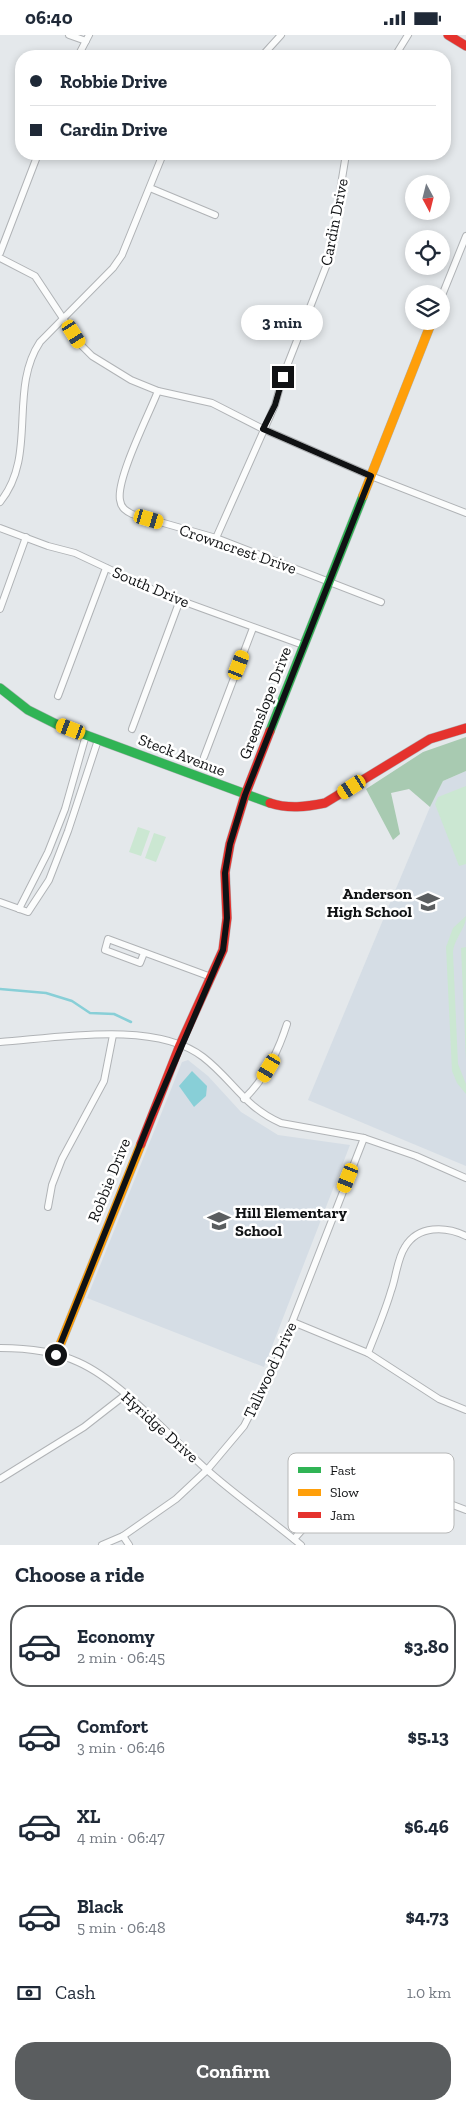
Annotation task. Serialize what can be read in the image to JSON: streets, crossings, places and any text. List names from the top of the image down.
{
  "streets": {
    "street": [
      "Cardin Drive",
      "Crowncrest Drive",
      "South Drive",
      "Greenslope Drive",
      "Steck Avenue",
      "Robbie Drive",
      "Tallwood Drive",
      "Hyridge Drive"
    ]
  },
  "crossings": [
    ["Cardin Drive", "Crowncrest Drive"],
    ["Crowncrest Drive", "Greenslope Drive"],
    ["South Drive", "Greenslope Drive"],
    ["Greenslope Drive", "Steck Avenue"],
    ["Greenslope Drive", "Robbie Drive"],
    ["Robbie Drive", "Hyridge Drive"],
    ["Tallwood Drive", "Hyridge Drive"]
  ],
  "places": {
    "school or university": ["Anderson High School", "Hill Elementary School"]
  },
  "legend": ["Fast", "Slow", "Jam"],
  "north": "bottom",
  "page": {
    "status": "06:40",
    "banner": ["Robbie Drive", "Cardin Drive"],
    "bubble": "3 min",
    "heading": "Choose a ride",
    "list": [
      {
        "name": "Economy",
        "note": "2 min · 06:45",
        "value": "$3.80"
      },
      {
        "name": "Comfort",
        "note": "3 min · 06:46",
        "value": "$5.13"
      },
      {
        "name": "XL",
        "note": "4 min · 06:47",
        "value": "$6.46"
      },
      {
        "name": "Black",
        "note": "5 min · 06:48",
        "value": "$4.73"
      }
    ],
    "pay": ["Cash", "1.0 km"],
    "buttons": "Confirm"
  }
}
